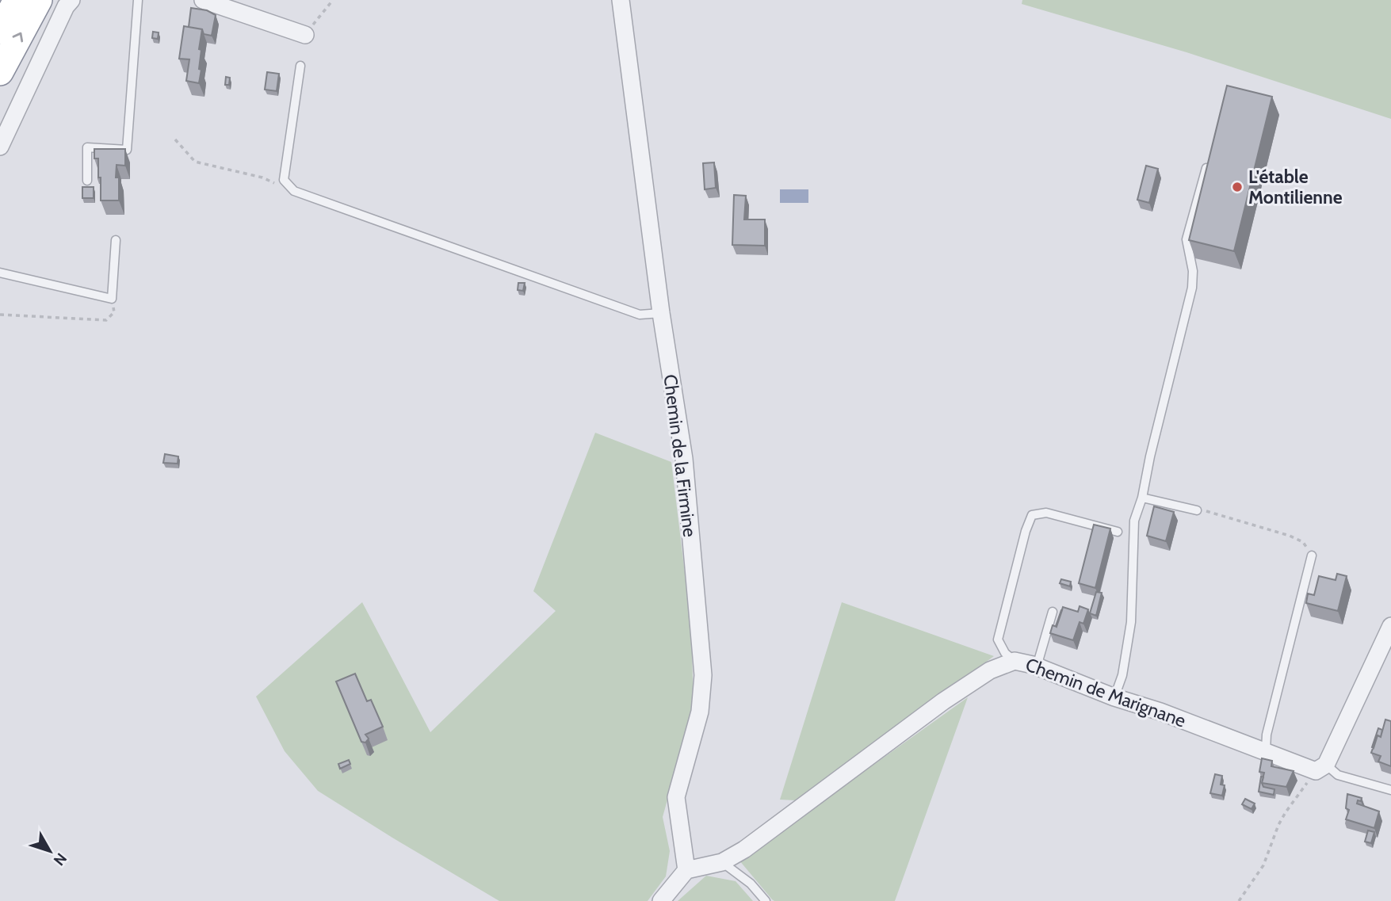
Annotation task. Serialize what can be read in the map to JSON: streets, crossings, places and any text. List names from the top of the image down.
{
  "streets": {
    "street": ["Chemin de la Firmine", "Chemin de Marignane"]
  },
  "crossings": [
    ["Chemin de la Firmine", "Chemin de Marignane"]
  ],
  "places": ["L'étable Montilienne"],
  "north": "bottom right"
}
